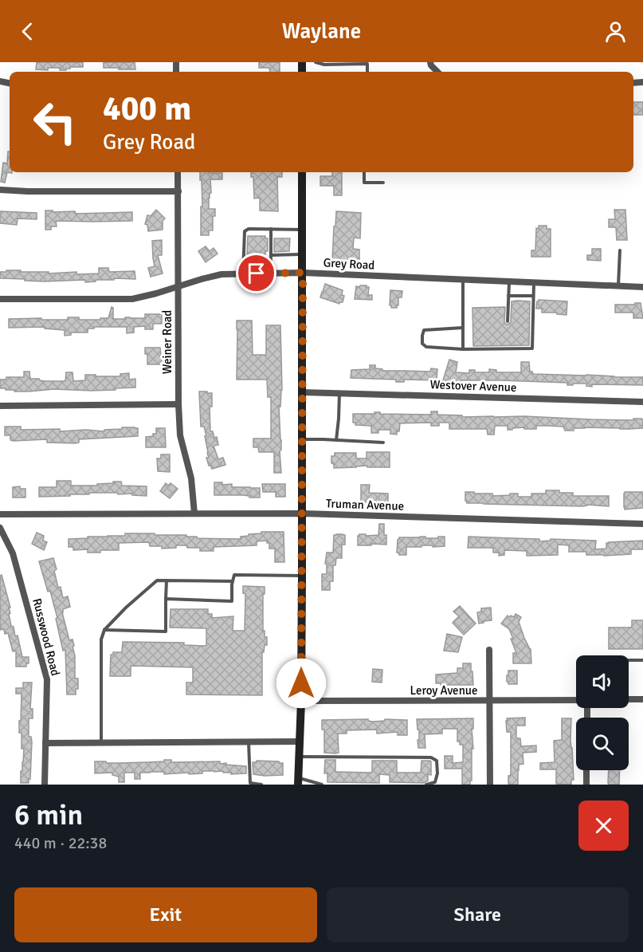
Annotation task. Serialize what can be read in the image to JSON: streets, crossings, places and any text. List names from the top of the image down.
{
  "streets": {
    "street": [
      "Grey Road",
      "Weiner Road",
      "Westover Avenue",
      "Truman Avenue",
      "Russwood Road",
      "Leroy Avenue"
    ]
  },
  "crossings": [
    ["Grey Road", "Weiner Road"],
    ["Weiner Road", "Truman Avenue"]
  ],
  "page": {
    "header": "Waylane",
    "turn": ["400 m", "Grey Road"],
    "heading": ["6 min", "440 m · 22:38"],
    "buttons": ["Exit", "Share"]
  }
}
